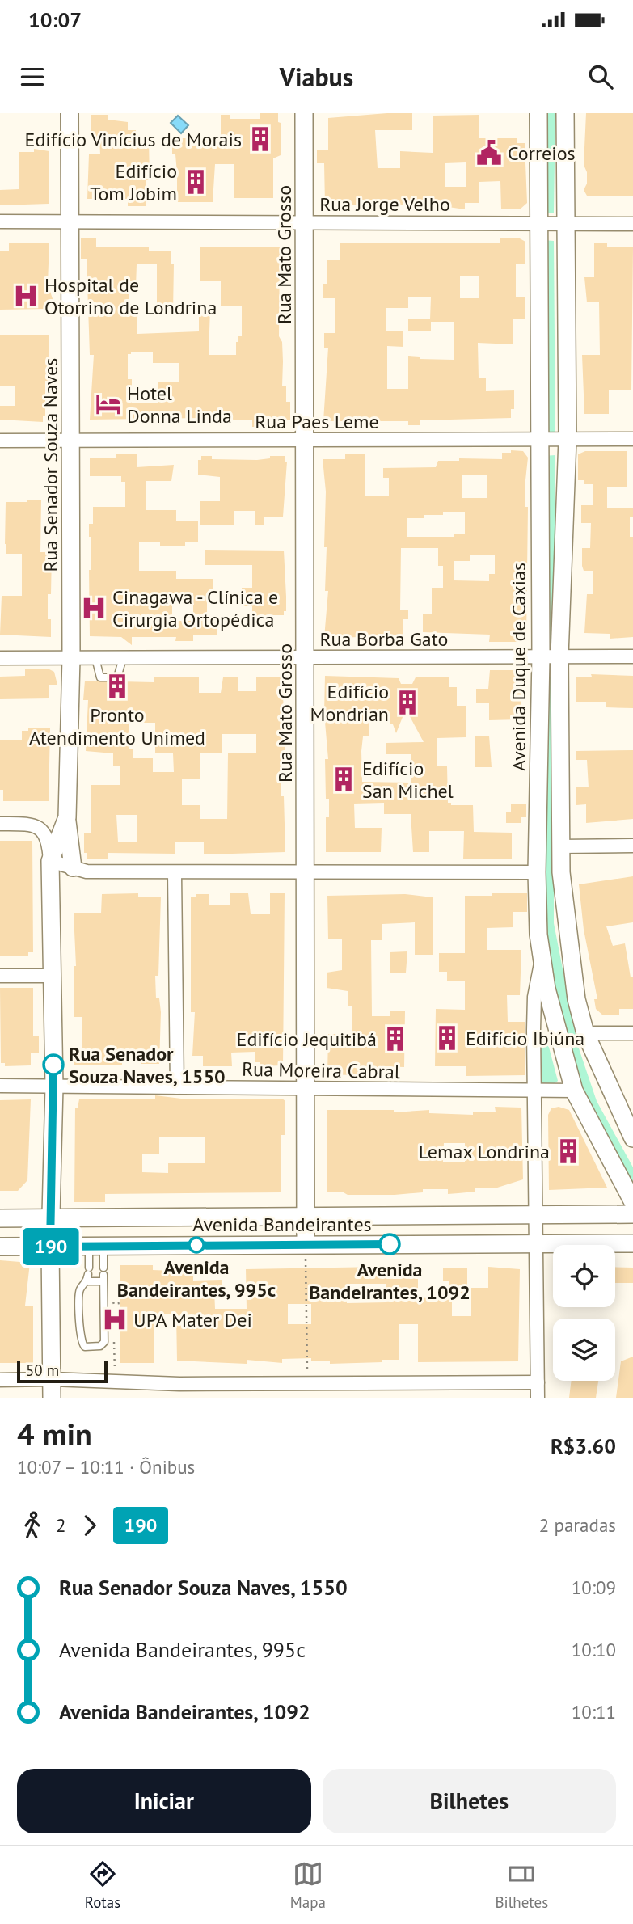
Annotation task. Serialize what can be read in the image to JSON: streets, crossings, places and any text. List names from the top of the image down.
{
  "streets": {
    "main road": [
      "Rua Mato Grosso",
      "Rua Senador Souza Naves",
      "Avenida Duque de Caxias",
      "Avenida Bandeirantes"
    ],
    "street": [
      "Rua Jorge Velho",
      "Rua Paes Leme",
      "Rua Borba Gato",
      "Rua Moreira Cabral"
    ]
  },
  "crossings": [
    ["Rua Jorge Velho", "Rua Mato Grosso"],
    ["Rua Jorge Velho", "Rua Senador Souza Naves"],
    ["Rua Jorge Velho", "Avenida Duque de Caxias"],
    ["Rua Mato Grosso", "Rua Paes Leme"],
    ["Rua Mato Grosso", "Rua Borba Gato"],
    ["Rua Mato Grosso", "Rua Moreira Cabral"],
    ["Rua Mato Grosso", "Avenida Bandeirantes"],
    ["Rua Paes Leme", "Rua Senador Souza Naves"],
    ["Rua Paes Leme", "Avenida Duque de Caxias"],
    ["Rua Senador Souza Naves", "Rua Borba Gato"],
    ["Rua Senador Souza Naves", "Rua Moreira Cabral"],
    ["Rua Senador Souza Naves", "Avenida Bandeirantes"],
    ["Rua Borba Gato", "Avenida Duque de Caxias"],
    ["Avenida Duque de Caxias", "Rua Moreira Cabral"]
  ],
  "places": {
    "building": [
      "Edifício Vinícius de Morais",
      "Edifício Tom Jobim",
      "Pronto Atendimento Unimed",
      "Edifício Mondrian",
      "Edifício San Michel",
      "Edifício Ibiúna",
      "Edifício Jequitibá",
      "Lemax Londrina"
    ],
    "public building": ["Correios"],
    "hospital": ["Hospital de Otorrino de Londrina", "Cinagawa - Clínica e Cirurgia Ortopédica", "UPA Mater Dei"],
    "hotel": ["Hotel Donna Linda"],
    "other": ["Rua Senador Souza Naves, 1550", "Avenida Bandeirantes, 1092", "Avenida Bandeirantes, 995c"]
  },
  "lines": ["bus line 190"],
  "scale_bar": "50 m",
  "page": {
    "status": "10:07",
    "header": "Viabus",
    "on_map": "190",
    "scale": "50 m",
    "heading": ["4 min", "10:07 – 10:11 · Ônibus", "R$3.60"],
    "legs": ["2", "190", "2 paradas"],
    "list": [
      {
        "name": "Rua Senador Souza Naves, 1550",
        "value": "10:09"
      },
      {
        "name": "Avenida Bandeirantes, 995c",
        "value": "10:10"
      },
      {
        "name": "Avenida Bandeirantes, 1092",
        "value": "10:11"
      }
    ],
    "buttons": ["Iniciar", "Bilhetes"],
    "tabs": ["Rotas", "Mapa", "Bilhetes"]
  }
}
